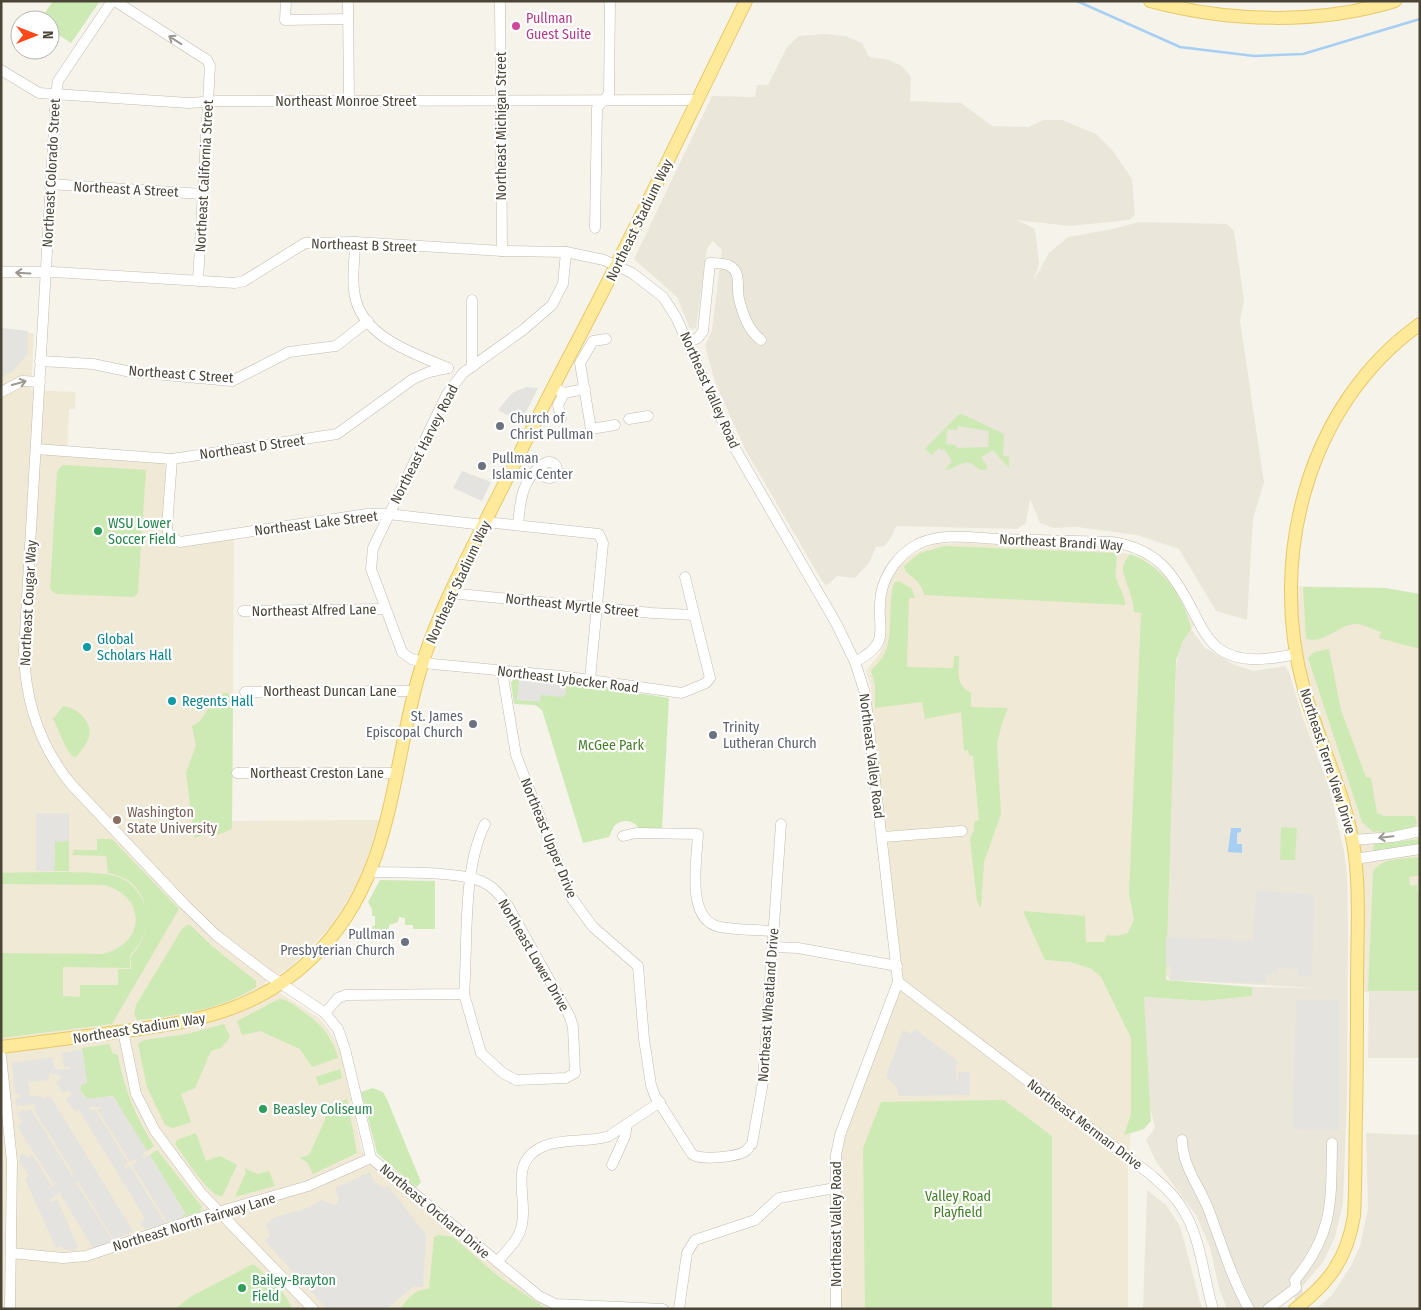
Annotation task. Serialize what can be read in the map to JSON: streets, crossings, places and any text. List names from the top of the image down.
{
  "streets": {
    "main road": ["Northeast Stadium Way", "Northeast Terre View Drive"],
    "street": [
      "Northeast Monroe Street",
      "Northeast Michigan Street",
      "Northeast Colorado Street",
      "Northeast California Street",
      "Northeast A Street",
      "Northeast B Street",
      "Northeast C Street",
      "Northeast Valley Road",
      "Northeast Harvey Road",
      "Northeast D Street",
      "Northeast Lake Street",
      "Northeast Brandi Way",
      "Northeast Cougar Way",
      "Northeast Myrtle Street",
      "Northeast Alfred Lane",
      "Northeast Lybecker Road",
      "Northeast Duncan Lane",
      "Northeast Creston Lane",
      "Northeast Upper Drive",
      "Northeast Lower Drive",
      "Northeast Wheatland Drive",
      "Northeast Merman Drive",
      "Northeast Orchard Drive",
      "Northeast North Fairway Lane"
    ]
  },
  "crossings": [
    ["Northeast Monroe Street", "Northeast Michigan Street"],
    ["Northeast Monroe Street", "Northeast Colorado Street"],
    ["Northeast Monroe Street", "Northeast California Street"],
    ["Northeast Monroe Street", "Northeast Stadium Way"],
    ["Northeast Michigan Street", "Northeast B Street"],
    ["Northeast Colorado Street", "Northeast California Street"],
    ["Northeast Colorado Street", "Northeast A Street"],
    ["Northeast Colorado Street", "Northeast B Street"],
    ["Northeast Colorado Street", "Northeast C Street"],
    ["Northeast Colorado Street", "Northeast Cougar Way"],
    ["Northeast California Street", "Northeast A Street"],
    ["Northeast California Street", "Northeast B Street"],
    ["Northeast Stadium Way", "Northeast B Street"],
    ["Northeast Stadium Way", "Northeast Valley Road"],
    ["Northeast Stadium Way", "Northeast Harvey Road"],
    ["Northeast Stadium Way", "Northeast Lake Street"],
    ["Northeast Stadium Way", "Northeast Cougar Way"],
    ["Northeast Stadium Way", "Northeast Myrtle Street"],
    ["Northeast Stadium Way", "Northeast Lybecker Road"],
    ["Northeast Stadium Way", "Northeast Duncan Lane"],
    ["Northeast Stadium Way", "Northeast Creston Lane"],
    ["Northeast Stadium Way", "Northeast Lower Drive"],
    ["Northeast Stadium Way", "Northeast Orchard Drive"],
    ["Northeast B Street", "Northeast Valley Road"],
    ["Northeast B Street", "Northeast Harvey Road"],
    ["Northeast C Street", "Northeast Cougar Way"],
    ["Northeast Valley Road", "Northeast Brandi Way"],
    ["Northeast Valley Road", "Northeast Merman Drive"],
    ["Northeast Harvey Road", "Northeast Lake Street"],
    ["Northeast Harvey Road", "Northeast Alfred Lane"],
    ["Northeast Harvey Road", "Northeast Lybecker Road"],
    ["Northeast D Street", "Northeast Lake Street"],
    ["Northeast D Street", "Northeast Cougar Way"],
    ["Northeast Lake Street", "Northeast Myrtle Street"],
    ["Northeast Brandi Way", "Northeast Terre View Drive"],
    ["Northeast Cougar Way", "Northeast Orchard Drive"],
    ["Northeast Myrtle Street", "Northeast Lybecker Road"],
    ["Northeast Lybecker Road", "Northeast Upper Drive"],
    ["Northeast Upper Drive", "Northeast Wheatland Drive"],
    ["Northeast Orchard Drive", "Northeast North Fairway Lane"]
  ],
  "one_way": ["Northeast California Street"],
  "parks": ["McGee Park", "Valley Road Playfield"],
  "places": [
    "Pullman Guest Suite",
    "Church of Christ Pullman",
    "Pullman Islamic Center",
    "WSU Lower Soccer Field",
    "Global Scholars Hall",
    "Regents Hall",
    "St. James Episcopal Church",
    "Trinity Lutheran Church",
    "Washington State University",
    "Pullman Presbyterian Church",
    "Beasley Coliseum",
    "Bailey-Brayton Field"
  ],
  "north": "right"
}
